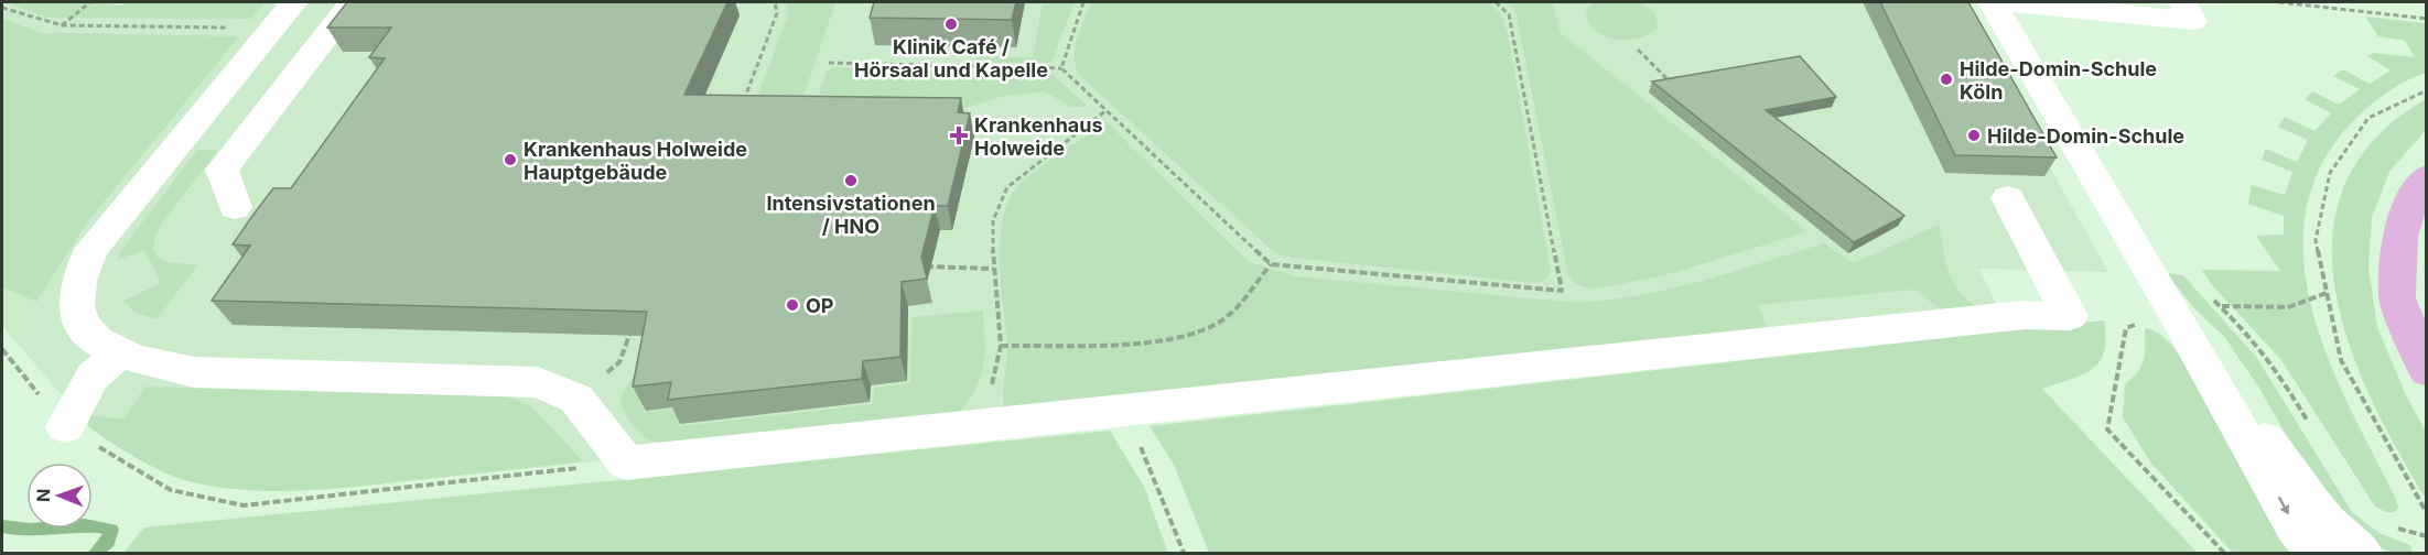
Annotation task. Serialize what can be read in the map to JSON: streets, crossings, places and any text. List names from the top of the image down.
{
  "places": {
    "other": [
      "Klinik Café / Hörsaal und Kapelle",
      "Hilde-Domin-Schule Köln",
      "Hilde-Domin-Schule",
      "Krankenhaus Holweide Hauptgebäude",
      "Intensivstationen / HNO",
      "OP"
    ],
    "health": ["Krankenhaus Holweide"]
  },
  "north": "left"
}
